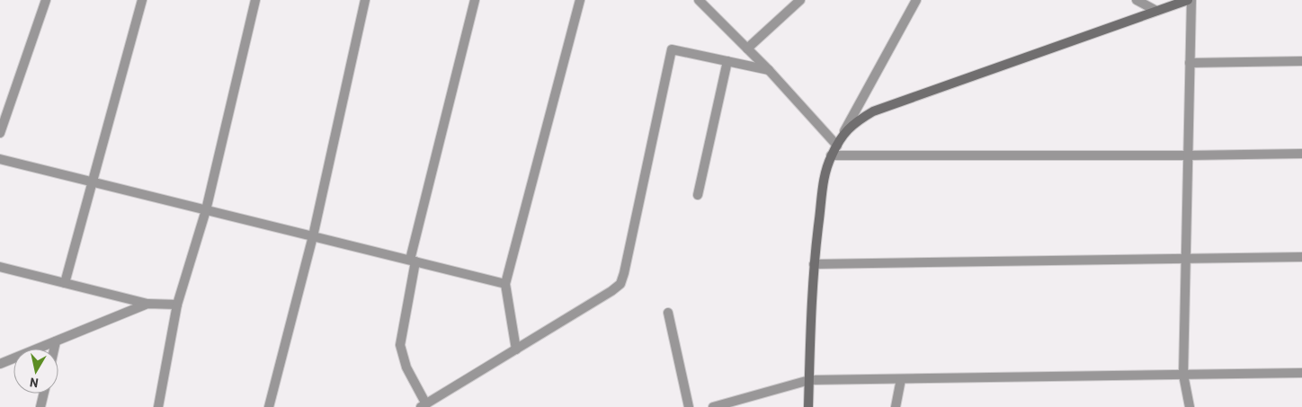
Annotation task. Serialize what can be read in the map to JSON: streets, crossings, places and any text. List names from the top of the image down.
{
  "north": "bottom"
}
